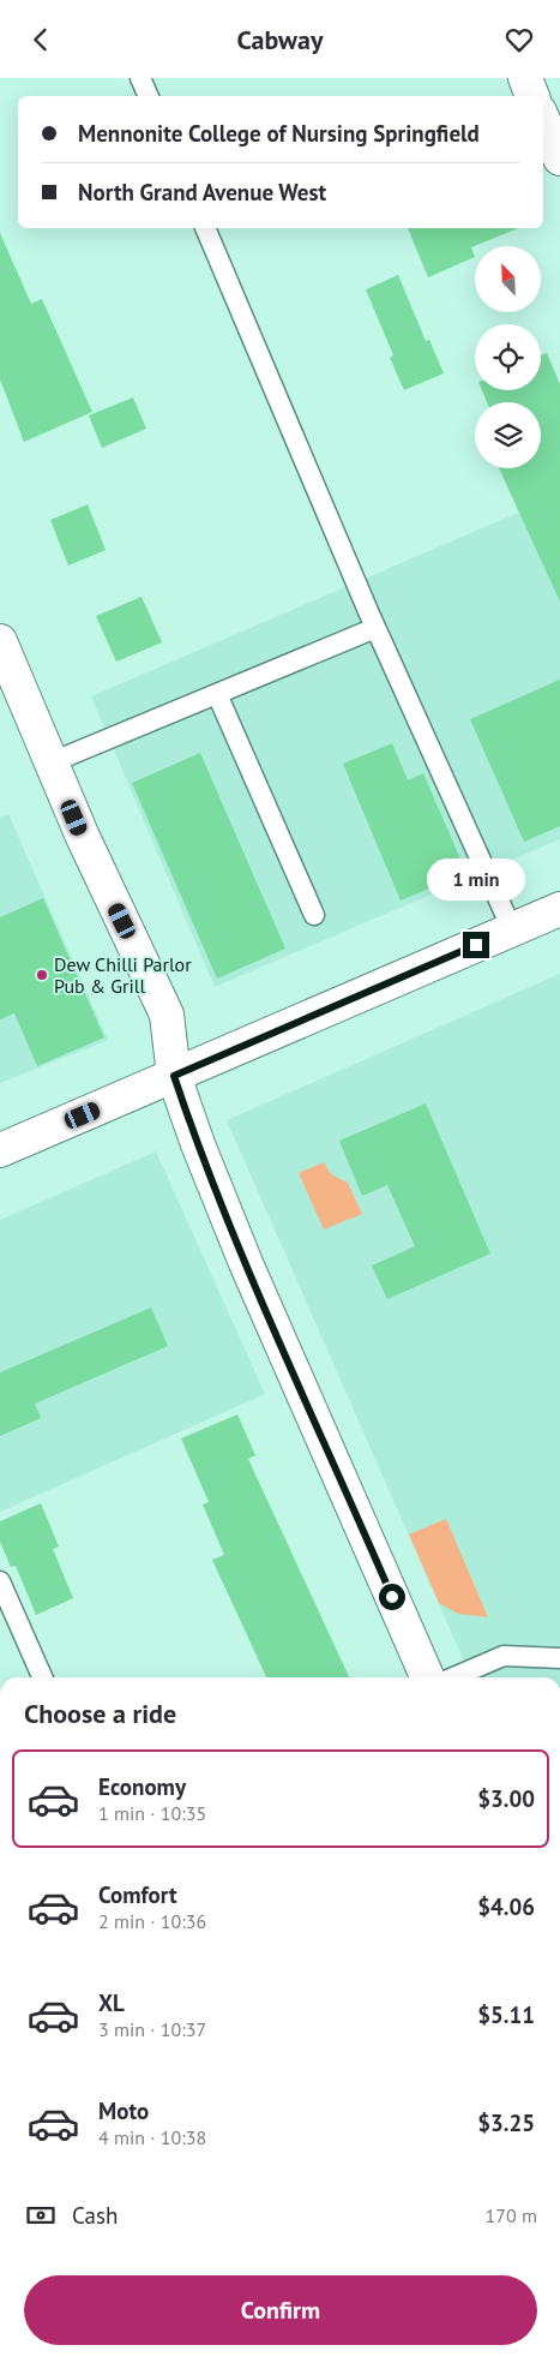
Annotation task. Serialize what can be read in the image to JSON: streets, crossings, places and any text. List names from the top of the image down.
{
  "places": ["Dew Chilli Parlor Pub & Grill"],
  "north": "top left",
  "page": {
    "header": "Cabway",
    "banner": ["Mennonite College of Nursing Springfield", "North Grand Avenue West"],
    "bubble": "1 min",
    "heading": "Choose a ride",
    "list": [
      {
        "name": "Economy",
        "note": "1 min · 10:35",
        "value": "$3.00"
      },
      {
        "name": "Comfort",
        "note": "2 min · 10:36",
        "value": "$4.06"
      },
      {
        "name": "XL",
        "note": "3 min · 10:37",
        "value": "$5.11"
      },
      {
        "name": "Moto",
        "note": "4 min · 10:38",
        "value": "$3.25"
      }
    ],
    "pay": ["Cash", "170 m"],
    "buttons": "Confirm"
  }
}
